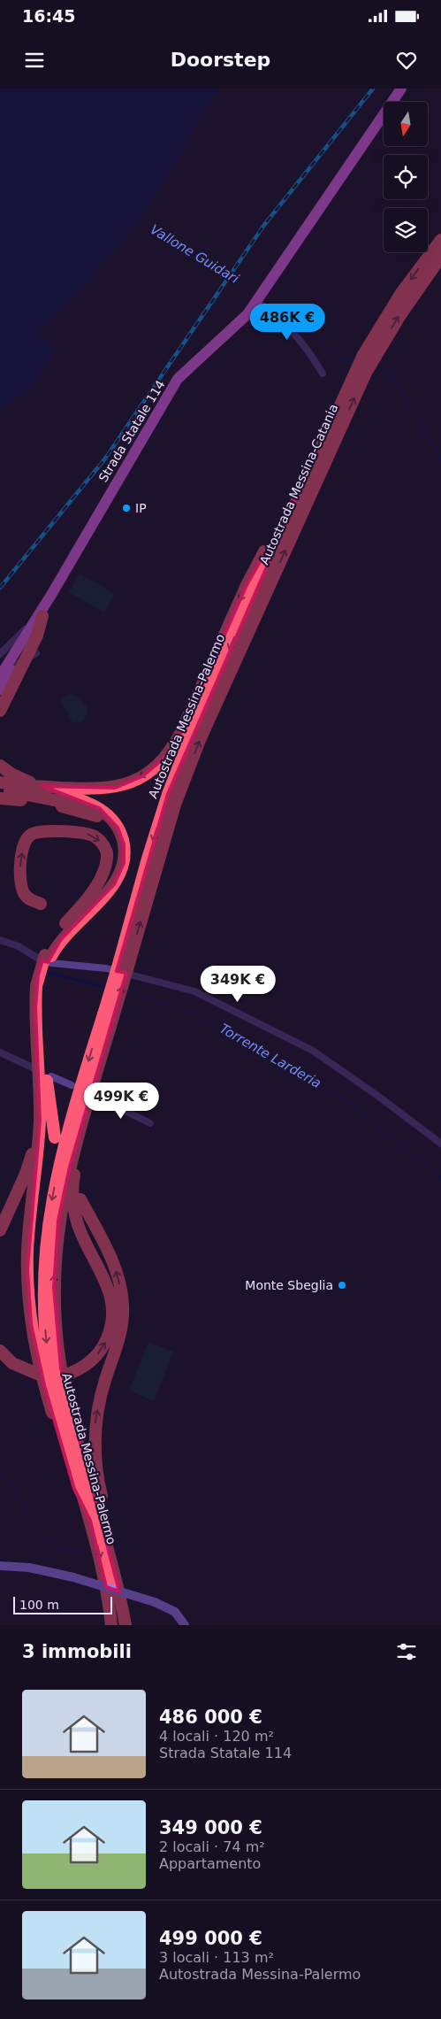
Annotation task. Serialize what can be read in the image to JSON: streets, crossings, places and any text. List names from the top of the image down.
{
  "streets": {
    "highway": ["Autostrada Messina-Catania", "Autostrada Messina-Palermo"],
    "main road": ["Strada Statale 114"]
  },
  "crossings": [
    ["Autostrada Messina-Catania", "Autostrada Messina-Palermo"]
  ],
  "water": ["Vallone Guidari", "Torrente Larderia"],
  "places": ["IP", "Monte Sbeglia"],
  "scale_bar": "100 m",
  "north": "bottom",
  "page": {
    "status": "16:45",
    "header": "Doorstep",
    "price": ["486K €", "349K €", "499K €"],
    "scale": "100 m",
    "heading": "3 immobili",
    "list": [
      {
        "name": "486 000 €",
        "note": "4 locali · 120 m² · Strada Statale 114"
      },
      {
        "name": "349 000 €",
        "note": "2 locali · 74 m² · Appartamento"
      },
      {
        "name": "499 000 €",
        "note": "3 locali · 113 m² · Autostrada Messina-Palermo"
      }
    ]
  }
}
